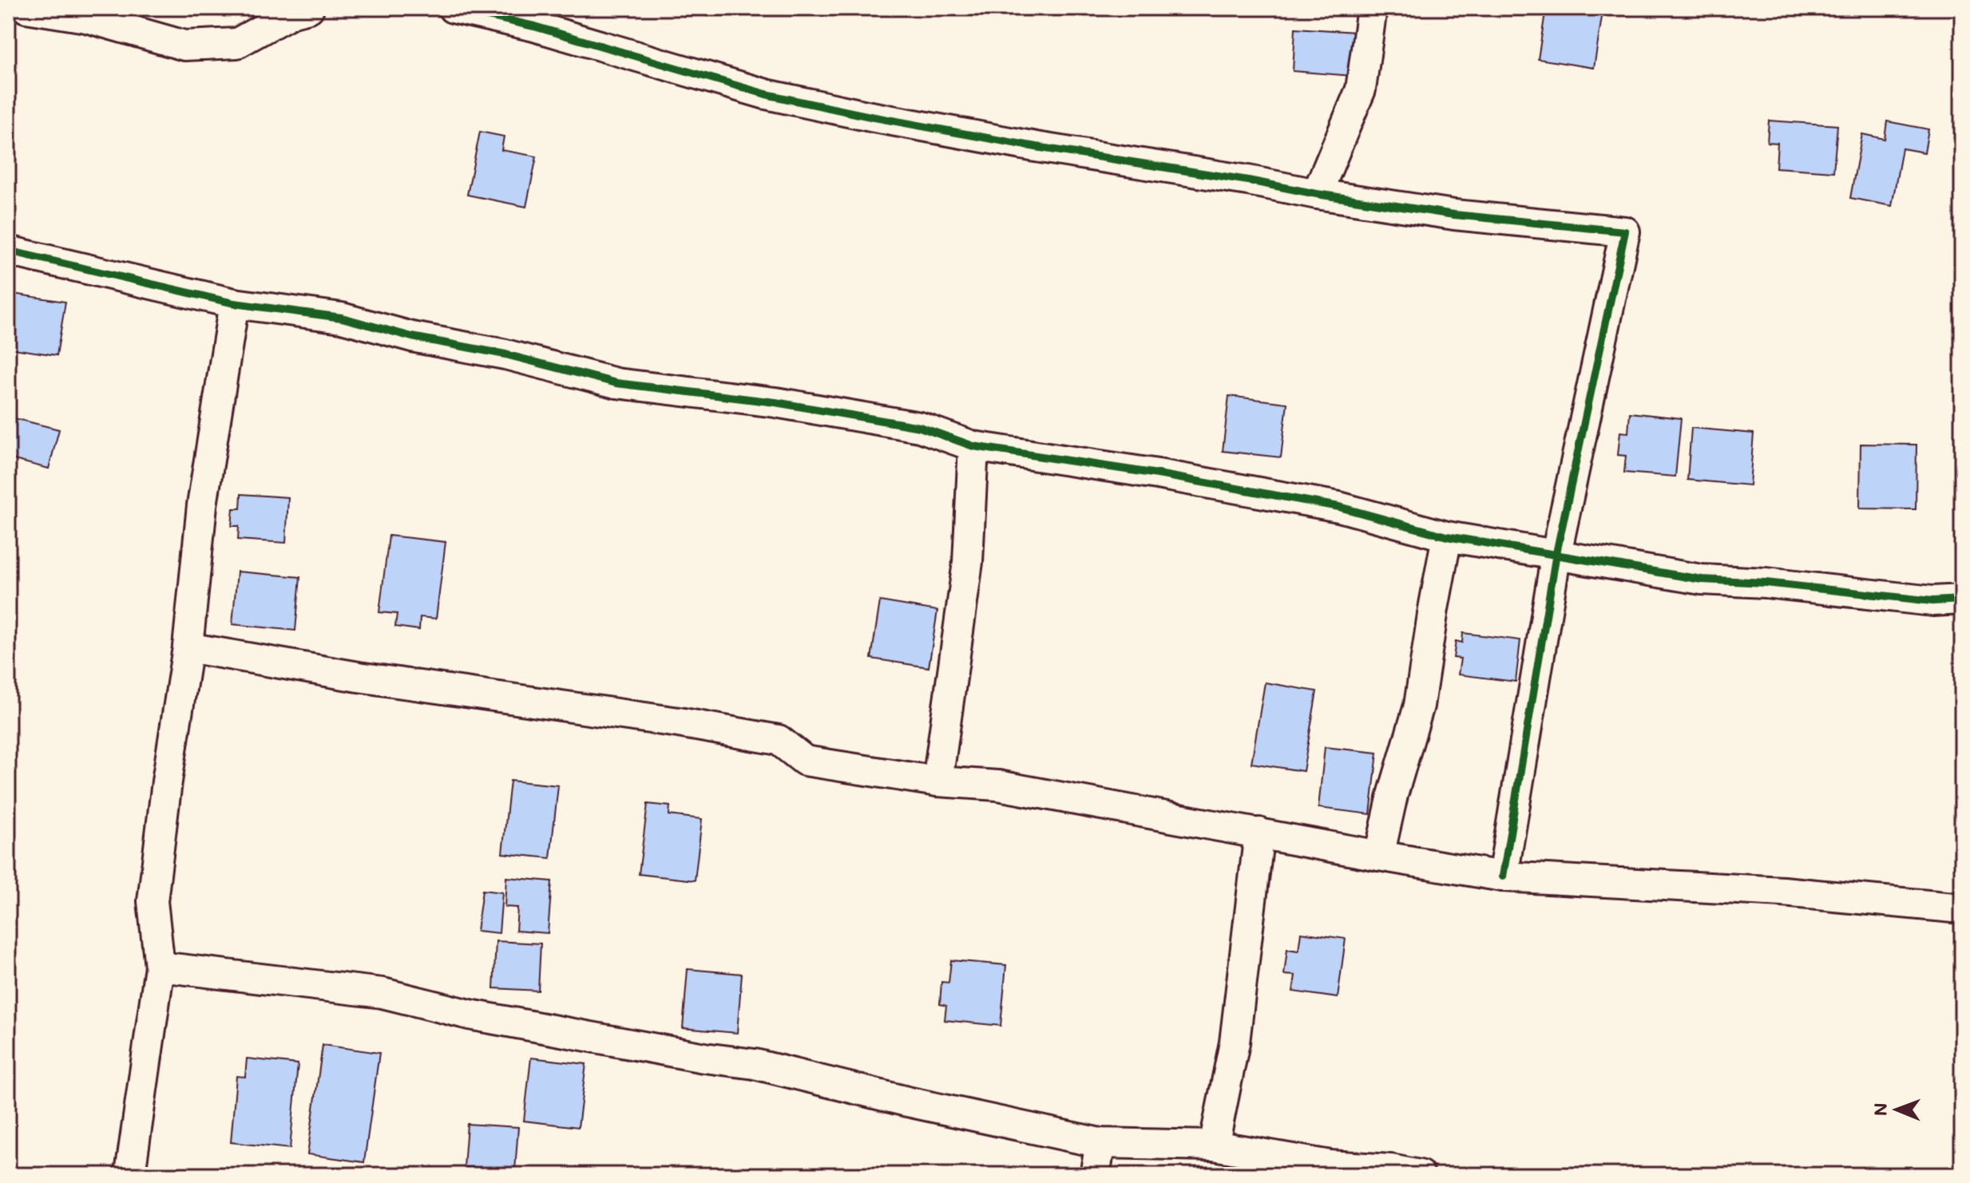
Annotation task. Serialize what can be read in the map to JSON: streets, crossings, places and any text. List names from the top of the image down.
{
  "north": "left"
}
